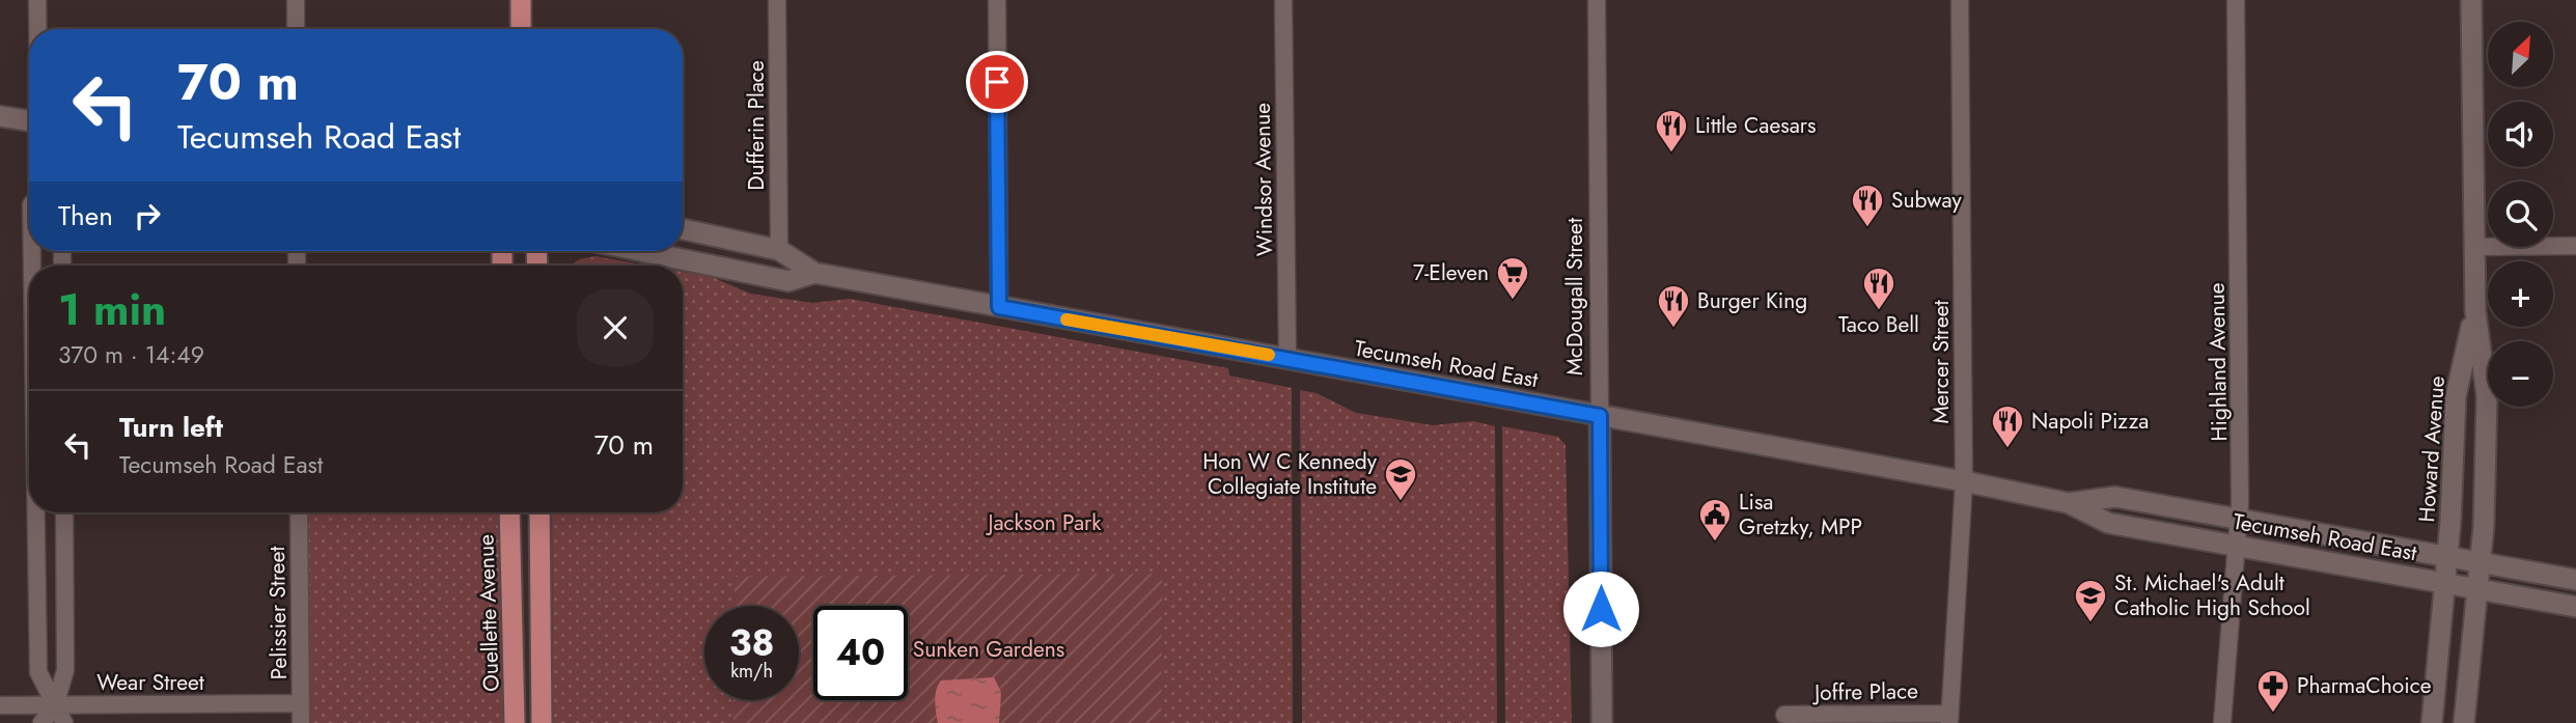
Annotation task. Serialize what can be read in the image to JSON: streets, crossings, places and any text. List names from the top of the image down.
{
  "streets": {
    "main road": [
      "McDougall Street",
      "Tecumseh Road East",
      "Howard Avenue",
      "Ouellette Avenue"
    ],
    "street": [
      "Dufferin Place",
      "Windsor Avenue",
      "Mercer Street",
      "Highland Avenue",
      "Pelissier Street",
      "Wear Street",
      "Joffre Place"
    ]
  },
  "crossings": [
    ["Dufferin Place", "Tecumseh Road East"],
    ["Windsor Avenue", "Tecumseh Road East"],
    ["McDougall Street", "Tecumseh Road East"],
    ["Mercer Street", "Tecumseh Road East"],
    ["Mercer Street", "Joffre Place"],
    ["Highland Avenue", "Tecumseh Road East"],
    ["Tecumseh Road East", "Howard Avenue"],
    ["Pelissier Street", "Wear Street"]
  ],
  "parks": ["Jackson Park", "Sunken Gardens"],
  "places": {
    "restaurant": [
      "Little Caesars",
      "Subway",
      "Taco Bell",
      "Burger King",
      "Napoli Pizza"
    ],
    "supermarket": ["7-Eleven"],
    "school or university": ["Hon W C Kennedy Collegiate Institute", "St. Michael's Adult Catholic High School"],
    "public building": ["Lisa Gretzky, MPP"],
    "pharmacy": ["PharmaChoice"]
  },
  "north": "top right",
  "page": {
    "map_buttons": ["+", "−"],
    "turn": ["70 m", "Tecumseh Road East"],
    "then": "Then",
    "heading": ["1 min", "370 m · 14:49"],
    "list": [
      {
        "name": "Turn left",
        "note": "Tecumseh Road East",
        "value": "70 m"
      }
    ],
    "speed": "38 km/h",
    "limit": "40"
  }
}
